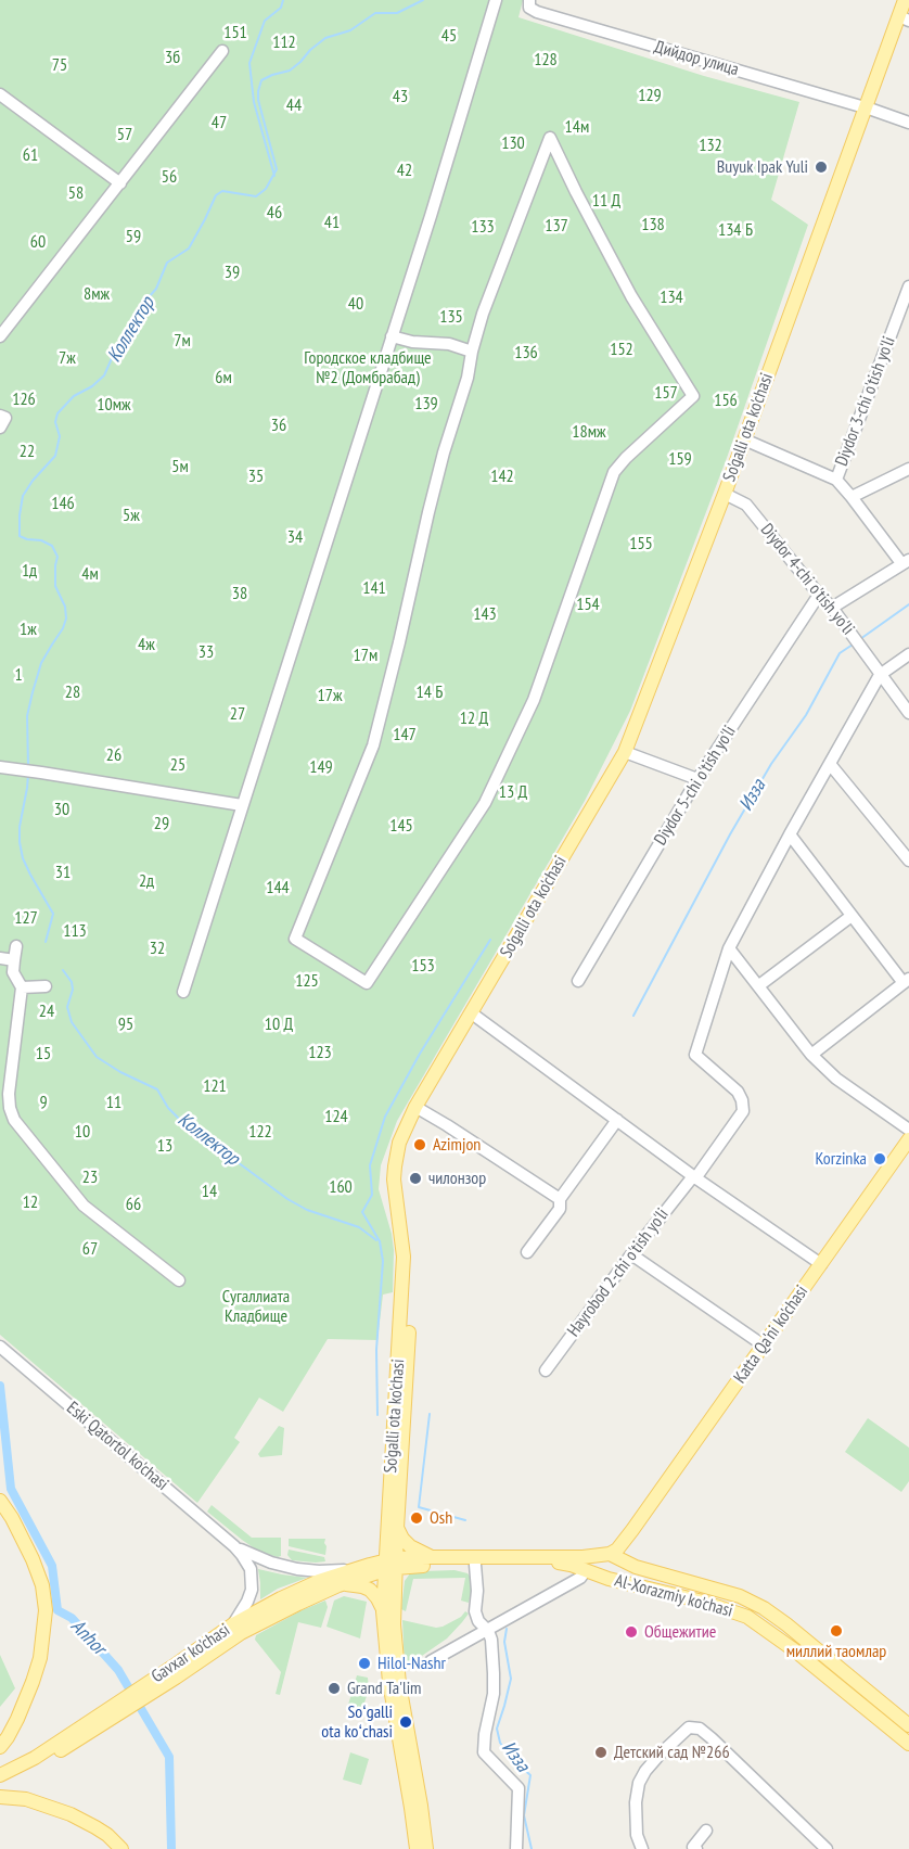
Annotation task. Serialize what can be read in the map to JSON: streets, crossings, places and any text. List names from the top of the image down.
{
  "streets": {
    "main road": [
      "So'galli ota ko'chasi",
      "Katta Qa'ni ko'chasi",
      "Al-Xorazmiy ko'chasi",
      "Gavxar ko'chasi"
    ],
    "street": [
      "Дийдор улица",
      "Diydor 3-chi o'tish yo'li",
      "Diydor 4-chi o'tish yo'li",
      "Diydor 5-chi o'tish yo'li",
      "Hayrobod 2-chi o'tish yo'li",
      "Eski Qatortol ko'chasi"
    ]
  },
  "crossings": [
    ["Дийдор улица", "So'galli ota ko'chasi"],
    ["So'galli ota ko'chasi", "Diydor 4-chi o'tish yo'li"],
    ["So'galli ota ko'chasi", "Al-Xorazmiy ko'chasi"],
    ["So'galli ota ko'chasi", "Gavxar ko'chasi"],
    ["Diydor 4-chi o'tish yo'li", "Diydor 5-chi o'tish yo'li"],
    ["Katta Qa'ni ko'chasi", "Al-Xorazmiy ko'chasi"],
    ["Eski Qatortol ko'chasi", "Gavxar ko'chasi"],
    ["Al-Xorazmiy ko'chasi", "Gavxar ko'chasi"]
  ],
  "water": ["Коллектор", "Изза", "Anhor"],
  "parks": [
    "151",
    "45",
    "112",
    "3б",
    "128",
    "75",
    "129",
    "43",
    "44",
    "47",
    "14м",
    "57",
    "130",
    "132",
    "61",
    "42",
    "56",
    "58",
    "11 Д",
    "46",
    "41",
    "138",
    "137",
    "133",
    "134 Б",
    "59",
    "60",
    "39",
    "8мж",
    "134",
    "40",
    "135",
    "7м",
    "152",
    "136",
    "7ж",
    "Городское кладбище №2 (Домбрабад)",
    "6м",
    "157",
    "126",
    "156",
    "139",
    "10мж",
    "36",
    "18мж",
    "22",
    "159",
    "5м",
    "35",
    "142",
    "146",
    "5ж",
    "34",
    "155",
    "1д",
    "4м",
    "141",
    "38",
    "154",
    "143",
    "1ж",
    "4ж",
    "33",
    "17м",
    "1",
    "28",
    "14 Б",
    "17ж",
    "27",
    "12 Д",
    "147",
    "26",
    "25",
    "149",
    "13 Д",
    "30",
    "29",
    "145",
    "31",
    "2д",
    "144",
    "127",
    "113",
    "32",
    "153",
    "125",
    "24",
    "95",
    "10 Д",
    "123",
    "15",
    "121",
    "9",
    "11",
    "124",
    "10",
    "122",
    "13",
    "23",
    "160",
    "14",
    "12",
    "66",
    "67",
    "Сугаллиата Кладбище"
  ],
  "places": [
    "Buyuk Ipak Yuli",
    "Azimjon",
    "Korzinka",
    "чилонзор",
    "Osh",
    "миллий таомлар",
    "Общежитие",
    "Hilol-Nashr",
    "Grand Ta'lim",
    "Soʻgalli ota koʻchasi",
    "Детский сад №266"
  ]
}
